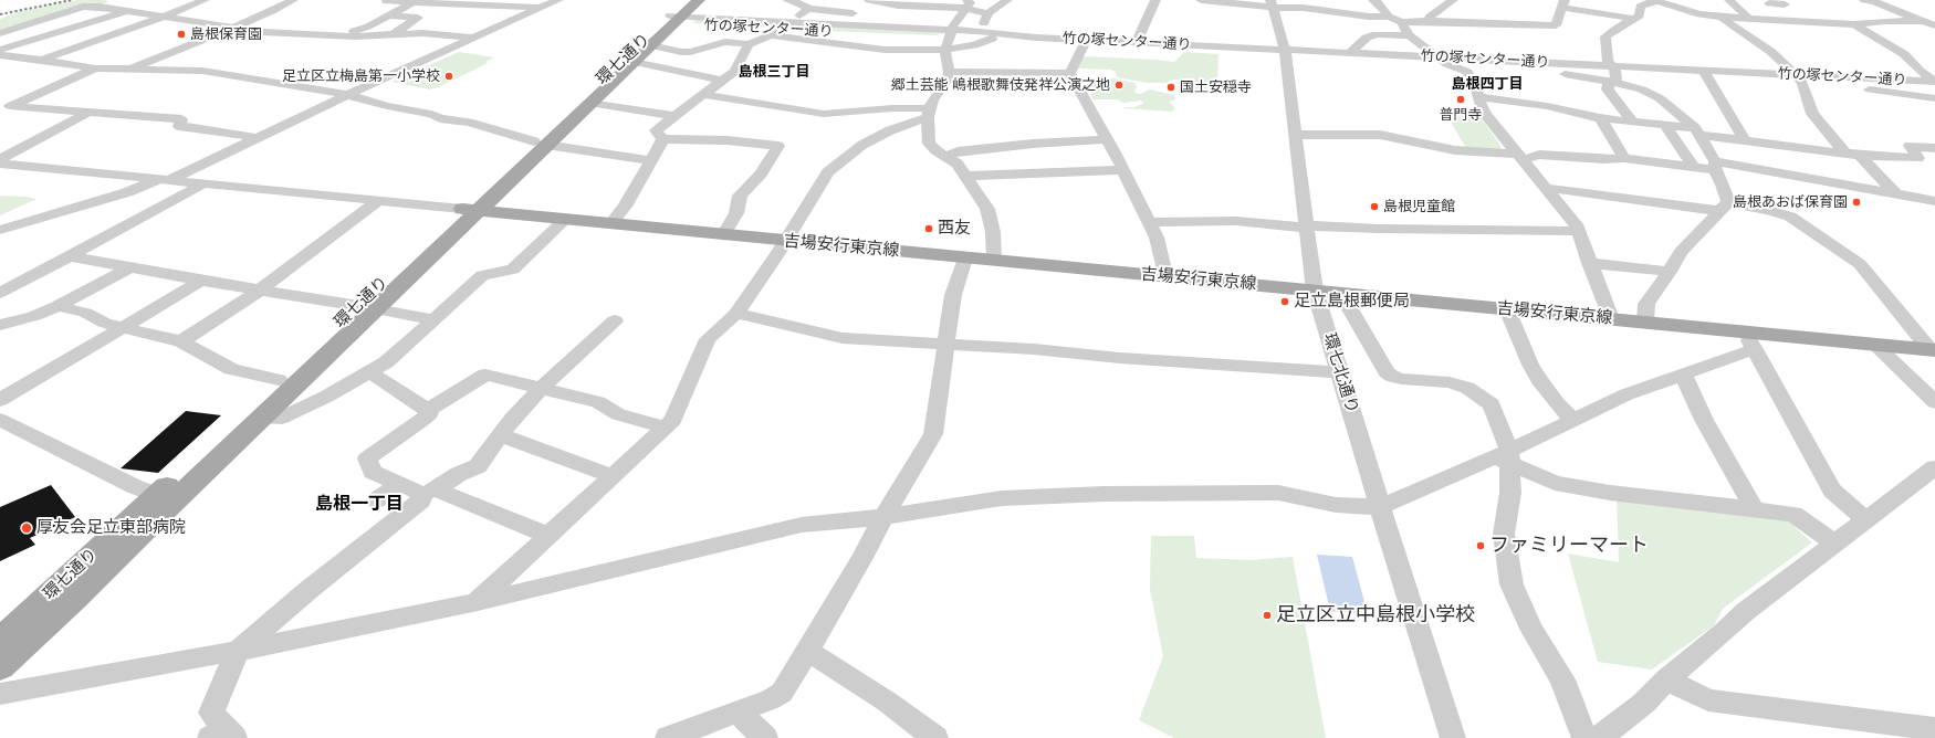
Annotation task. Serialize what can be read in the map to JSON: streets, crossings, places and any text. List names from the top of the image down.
{
  "streets": {
    "main road": ["環七通り", "吉場安行東京線"],
    "street": ["竹の塚センター通り", "環七北通り"]
  },
  "crossings": [
    ["竹の塚センター通り", "環七通り"],
    ["竹の塚センター通り", "環七北通り"],
    ["環七通り", "吉場安行東京線"],
    ["吉場安行東京線", "環七北通り"]
  ],
  "districts": ["島根三丁目", "島根四丁目", "島根一丁目"],
  "places": [
    "島根保育園",
    "足立区立梅島第一小学校",
    "郷土芸能 嶋根歌舞伎発祥公演之地",
    "国土安穏寺",
    "普門寺",
    "島根あおば保育園",
    "島根児童館",
    "西友",
    "足立島根郵便局",
    "厚友会足立東部病院",
    "ファミリーマート",
    "足立区立中島根小学校"
  ]
}
